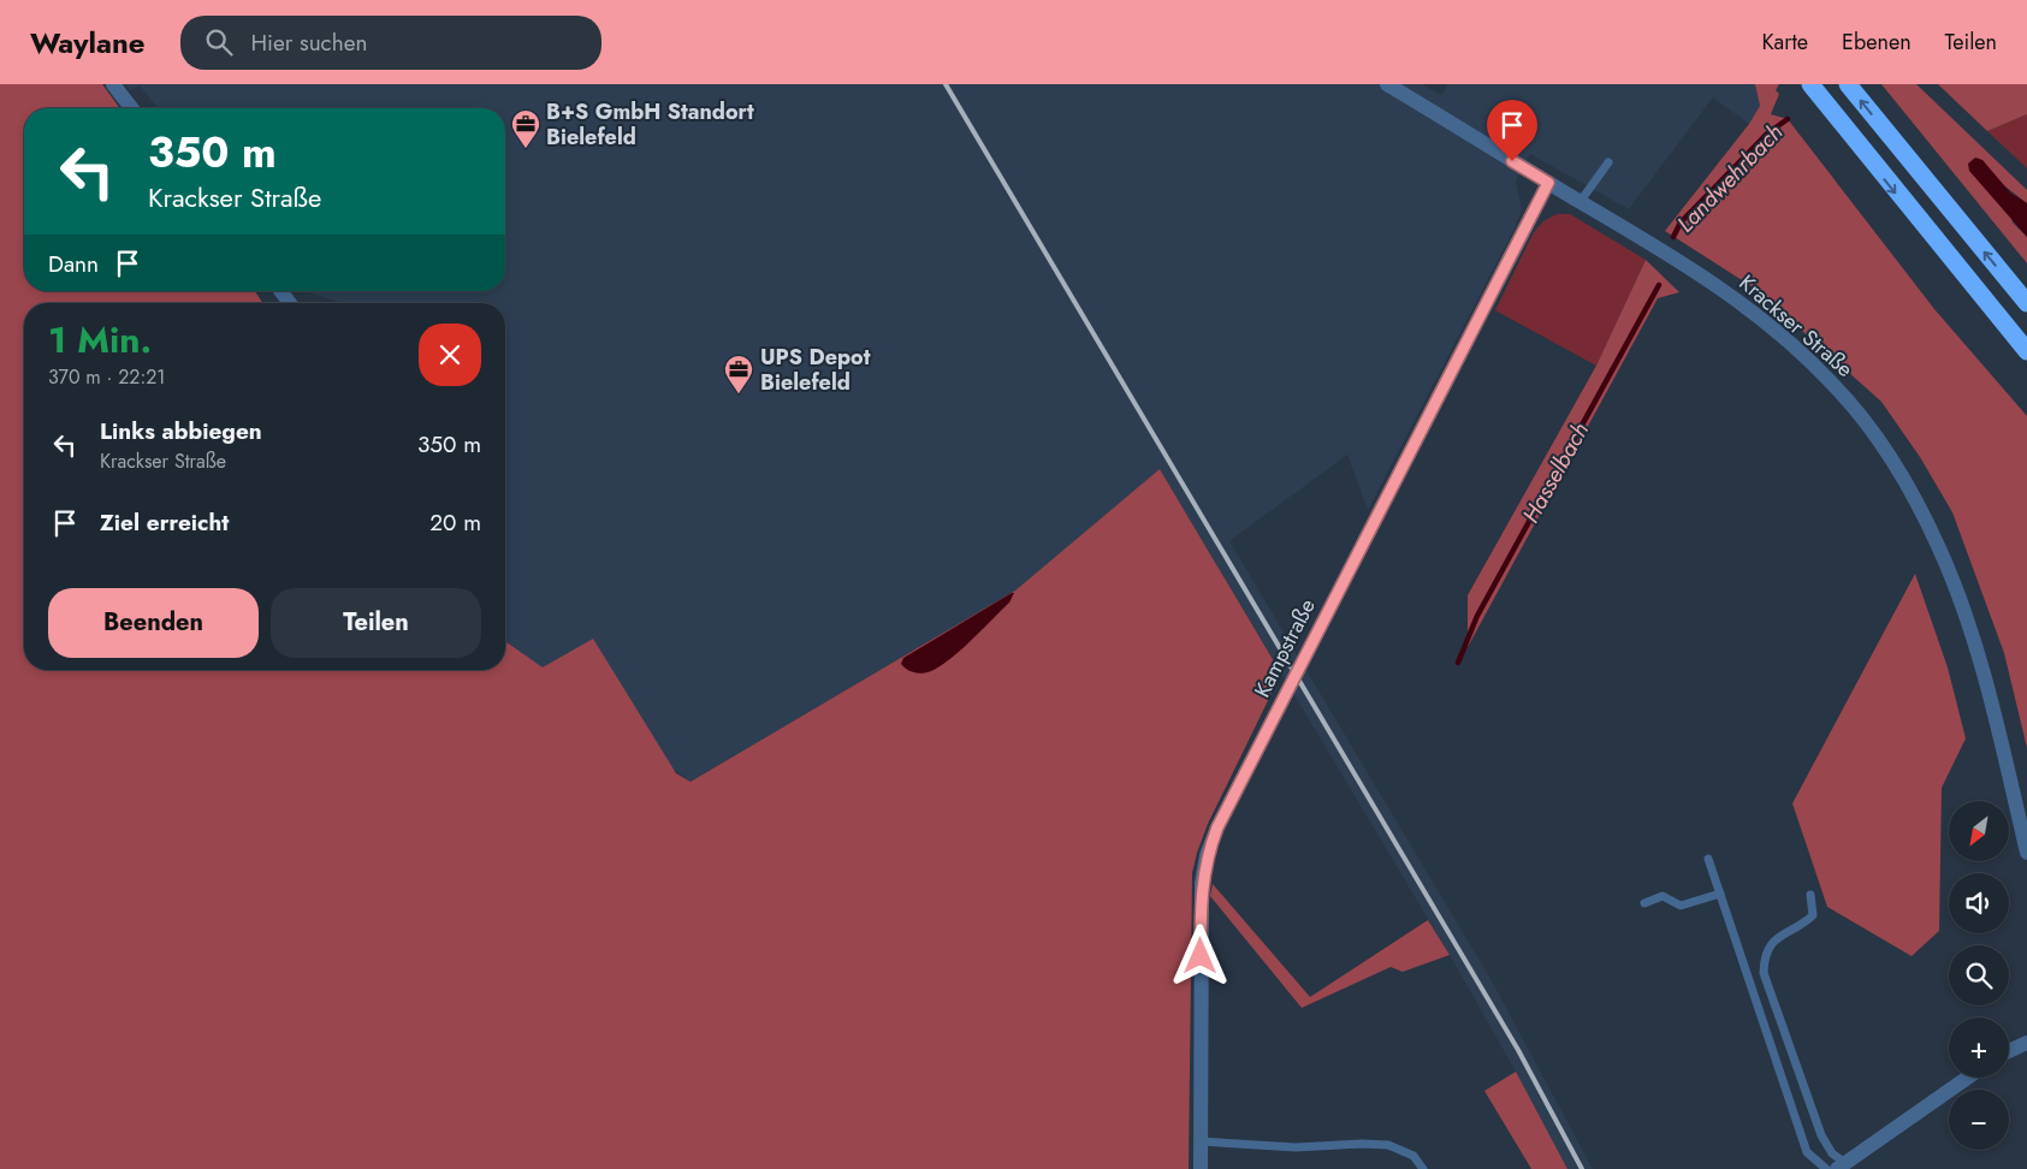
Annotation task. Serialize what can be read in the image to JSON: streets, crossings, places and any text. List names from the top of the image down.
{
  "streets": {
    "street": ["Krackser Straße", "Kampstraße"]
  },
  "crossings": [
    ["Krackser Straße", "Kampstraße"]
  ],
  "water": ["Landwehrbach", "Hasselbach"],
  "places": {
    "office": ["B+S GmbH Standort Bielefeld", "UPS Depot Bielefeld"]
  },
  "north": "bottom left",
  "page": {
    "header": "Waylane",
    "search": "Hier suchen",
    "nav": ["Karte", "Ebenen", "Teilen"],
    "turn": ["350 m", "Krackser Straße"],
    "then": "Dann",
    "heading": ["1 Min.", "370 m · 22:21"],
    "list": [
      {
        "name": "Links abbiegen",
        "note": "Krackser Straße",
        "value": "350 m"
      },
      {
        "name": "Ziel erreicht",
        "value": "20 m"
      }
    ],
    "buttons": ["Beenden", "Teilen"],
    "map_buttons": ["+", "−"]
  }
}
